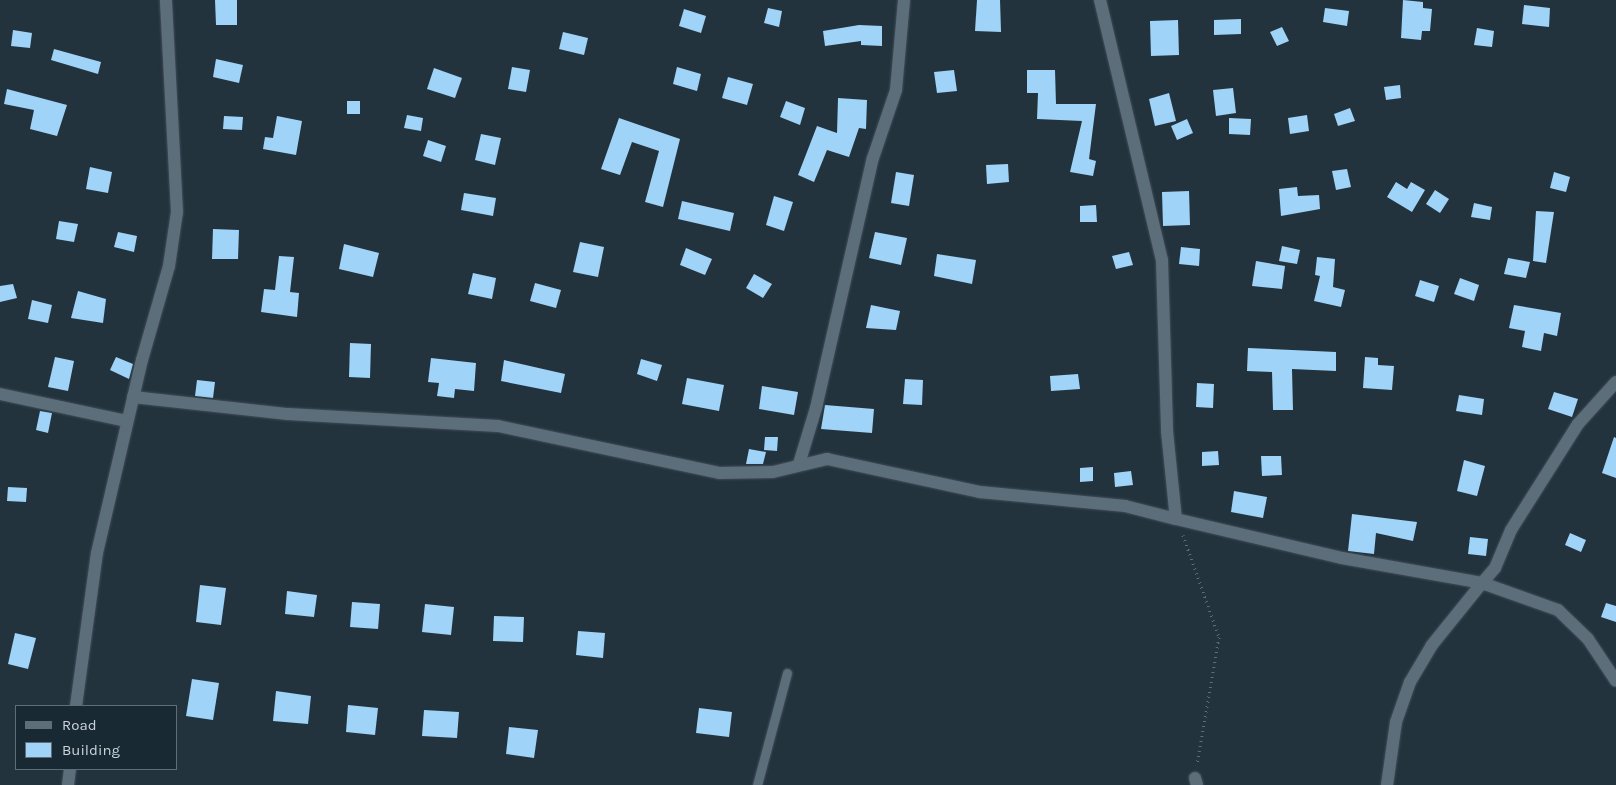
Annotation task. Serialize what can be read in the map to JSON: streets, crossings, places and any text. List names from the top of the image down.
{
  "legend": ["Road", "Building"]
}
